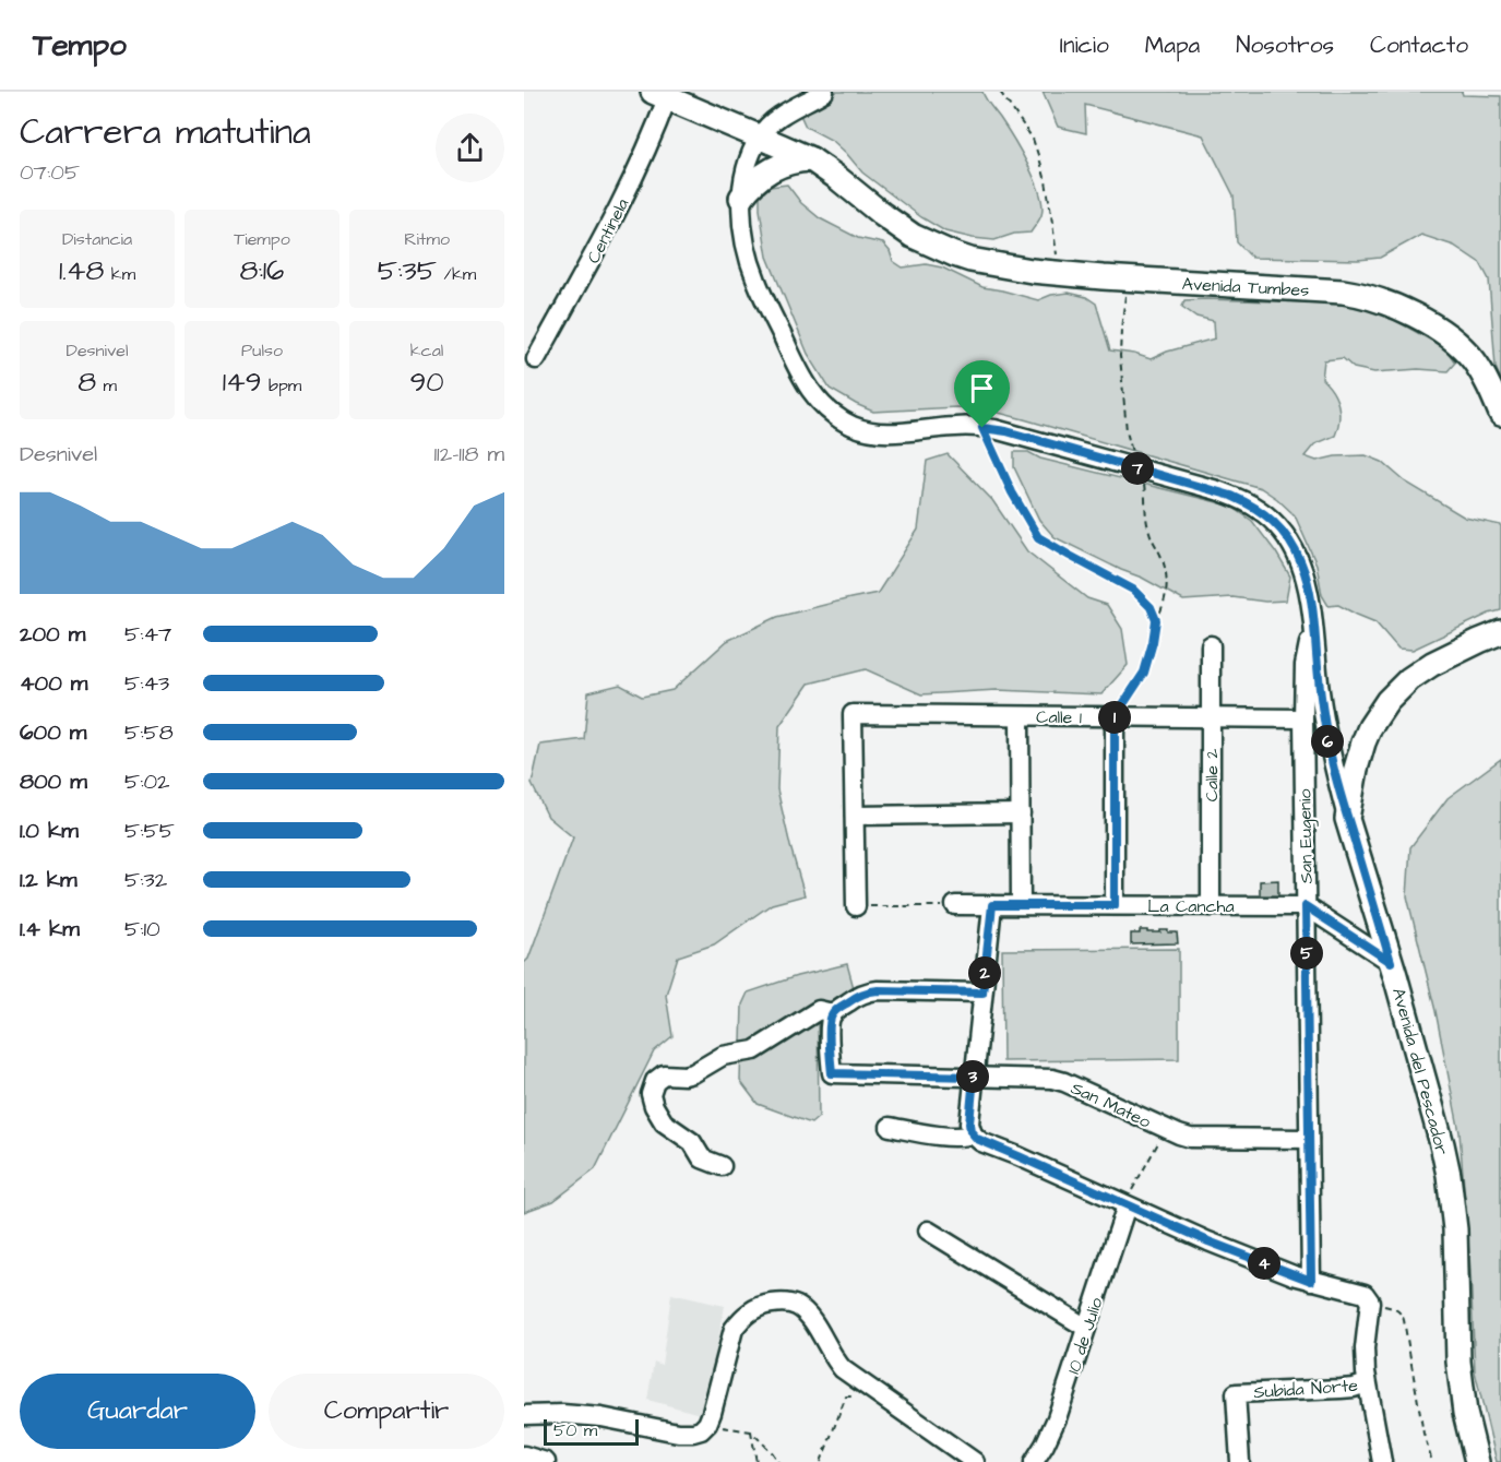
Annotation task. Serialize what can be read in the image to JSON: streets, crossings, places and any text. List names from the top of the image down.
{
  "streets": {
    "main road": ["Avenida Tumbes", "Avenida del Pescador"],
    "street": [
      "Centinela",
      "Calle 1",
      "Calle 2",
      "San Eugenio",
      "La Cancha",
      "San Mateo",
      "10 de Julio",
      "Subida Norte"
    ]
  },
  "crossings": [
    ["Centinela", "Avenida Tumbes"],
    ["Avenida Tumbes", "Avenida del Pescador"],
    ["Calle 1", "Calle 2"],
    ["Calle 1", "San Eugenio"],
    ["Calle 2", "La Cancha"],
    ["San Eugenio", "La Cancha"],
    ["San Eugenio", "Avenida del Pescador"],
    ["San Eugenio", "San Mateo"]
  ],
  "scale_bar": "50 m",
  "page": {
    "header": "Tempo",
    "nav": [
      "Inicio",
      "Mapa",
      "Nosotros",
      "Contacto"
    ],
    "heading": ["Carrera matutina", "07:05"],
    "stats": [
      ["Distancia", "1.48 km"],
      ["Tiempo", "8:16"],
      ["Ritmo", "5:35 /km"],
      ["Desnivel", "8 m"],
      ["Pulso", "149 bpm"],
      ["kcal", "90"]
    ],
    "chart": ["Desnivel", "112–118 m"],
    "pins": [
      "7",
      "1",
      "6",
      "5",
      "2",
      "3",
      "4"
    ],
    "list": [
      {
        "name": "200 m",
        "note": "5:47"
      },
      {
        "name": "400 m",
        "note": "5:43"
      },
      {
        "name": "600 m",
        "note": "5:58"
      },
      {
        "name": "800 m",
        "note": "5:02"
      },
      {
        "name": "1.0 km",
        "note": "5:55"
      },
      {
        "name": "1.2 km",
        "note": "5:32"
      },
      {
        "name": "1.4 km",
        "note": "5:10"
      }
    ],
    "buttons": ["Guardar", "Compartir"],
    "scale": "50 m"
  }
}
